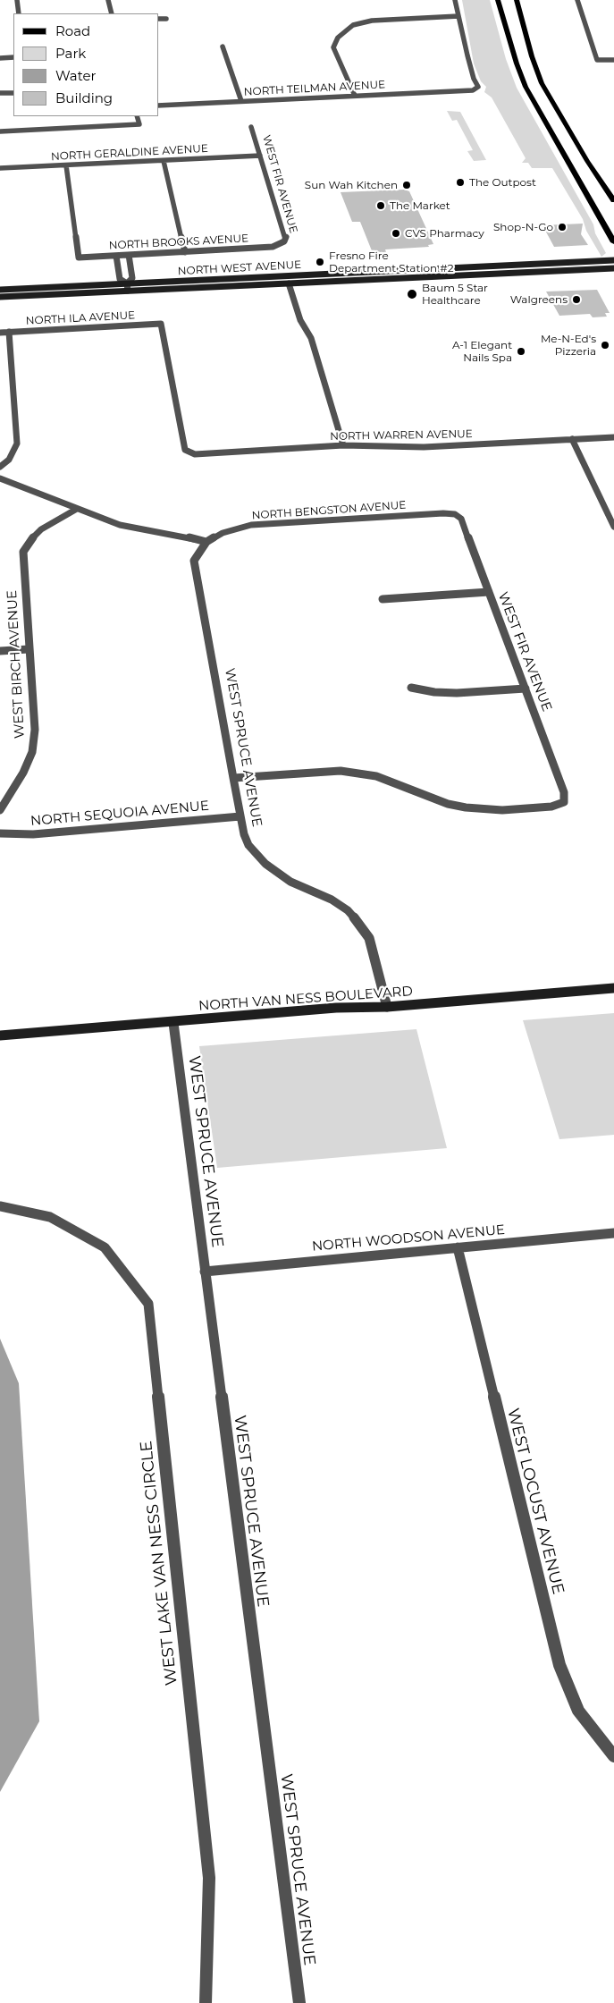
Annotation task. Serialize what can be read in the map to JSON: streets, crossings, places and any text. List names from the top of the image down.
{
  "streets": {
    "street": [
      "NORTH TEILMAN AVENUE",
      "NORTH GERALDINE AVENUE",
      "WEST FIR AVENUE",
      "NORTH BROOKS AVENUE",
      "NORTH WEST AVENUE",
      "NORTH ILA AVENUE",
      "NORTH WARREN AVENUE",
      "NORTH BENGSTON AVENUE",
      "WEST BIRCH AVENUE",
      "WEST SPRUCE AVENUE",
      "NORTH SEQUOIA AVENUE",
      "NORTH VAN NESS BOULEVARD",
      "NORTH WOODSON AVENUE",
      "WEST LOCUST AVENUE",
      "WEST LAKE VAN NESS CIRCLE"
    ]
  },
  "crossings": [
    ["NORTH GERALDINE AVENUE", "WEST FIR AVENUE"],
    ["NORTH GERALDINE AVENUE", "NORTH BROOKS AVENUE"],
    ["WEST FIR AVENUE", "NORTH BROOKS AVENUE"],
    ["WEST FIR AVENUE", "NORTH BENGSTON AVENUE"],
    ["WEST FIR AVENUE", "WEST SPRUCE AVENUE"],
    ["NORTH ILA AVENUE", "NORTH WARREN AVENUE"],
    ["NORTH BENGSTON AVENUE", "WEST SPRUCE AVENUE"],
    ["WEST SPRUCE AVENUE", "NORTH SEQUOIA AVENUE"],
    ["WEST SPRUCE AVENUE", "NORTH VAN NESS BOULEVARD"],
    ["WEST SPRUCE AVENUE", "NORTH WOODSON AVENUE"],
    ["NORTH WOODSON AVENUE", "WEST LOCUST AVENUE"]
  ],
  "places": [
    "The Outpost",
    "Sun Wah Kitchen",
    "The Market",
    "Shop-N-Go",
    "CVS Pharmacy",
    "Fresno Fire Department Station #2",
    "Baum 5 Star Healthcare",
    "Walgreens",
    "Me-N-Ed's Pizzeria",
    "A-1 Elegant Nails Spa"
  ],
  "legend": [
    "Road",
    "Park",
    "Water",
    "Building"
  ]
}
